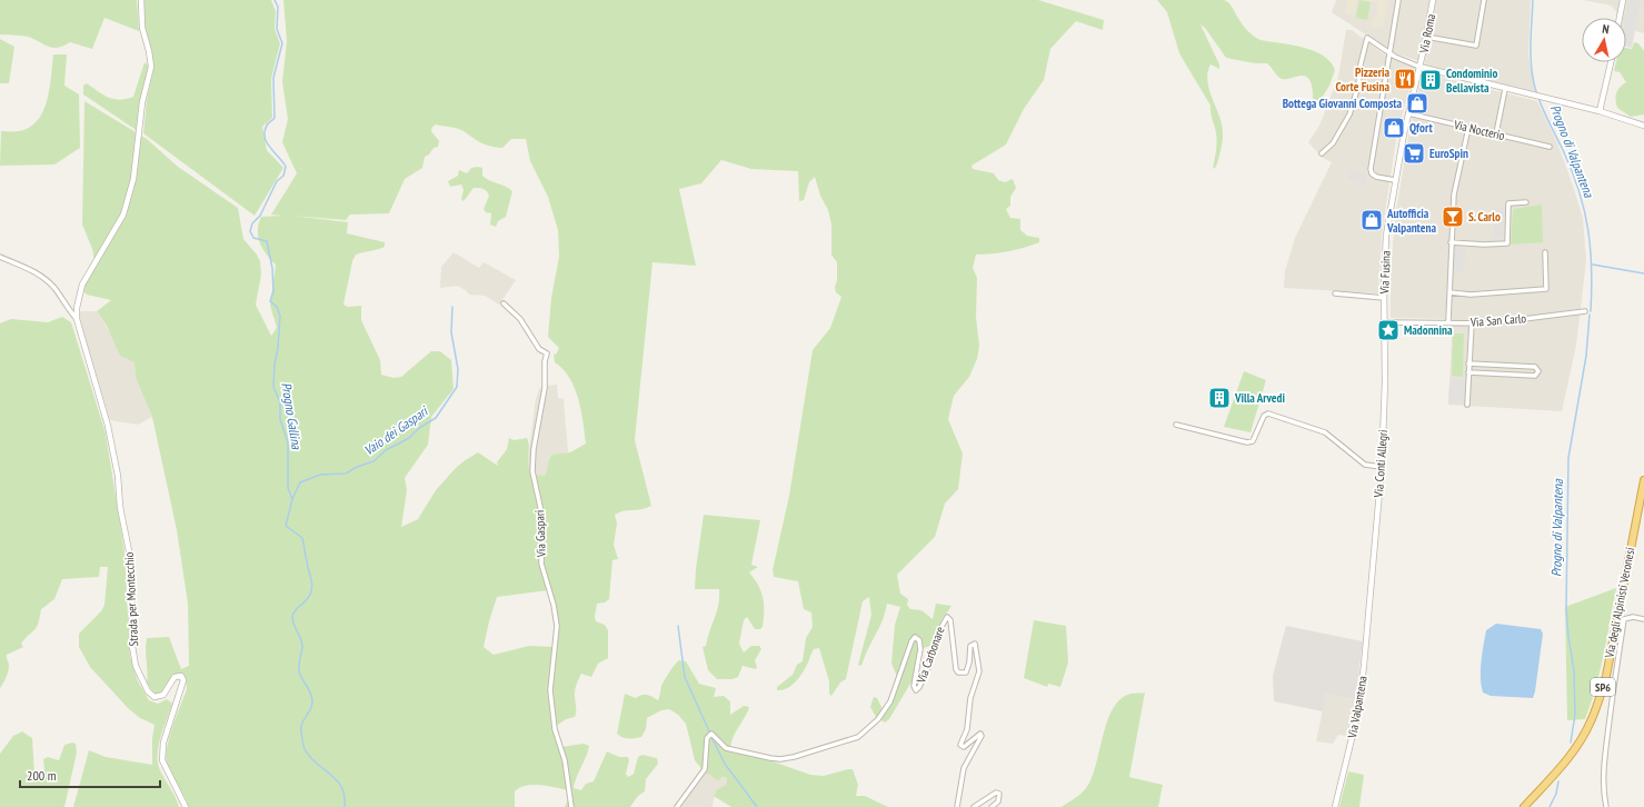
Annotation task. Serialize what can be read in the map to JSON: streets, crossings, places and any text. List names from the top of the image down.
{
  "streets": {
    "highway": ["Via degli Alpinisti Veronesi", "SP6"],
    "street": [
      "Via Roma",
      "Via Nocterio",
      "Via Fusina",
      "Via San Carlo",
      "Via Conti Allegri",
      "Via Gaspari",
      "Strada per Montecchio",
      "Via Carbonare",
      "Via Valpantena"
    ]
  },
  "crossings": [
    ["Via Roma", "Via Fusina"],
    ["Via Nocterio", "Via Fusina"],
    ["Via Fusina", "Via San Carlo"],
    ["Via Fusina", "Via Conti Allegri"],
    ["Via San Carlo", "Via Conti Allegri"],
    ["Via Conti Allegri", "Via Valpantena"]
  ],
  "water": ["Progno di Valpantena", "Progno Gallina", "Vaio dei Gaspari"],
  "places": {
    "restaurant": ["Pizzeria Corte Fusina"],
    "building": ["Condominio Bellavista", "Villa Arvedi"],
    "shop": ["Bottega Giovanni Composta", "Qfort", "Autofficia Valpantena"],
    "supermarket": ["EuroSpin"],
    "bar": ["S. Carlo"],
    "place": ["Madonnina"]
  },
  "scale_bar": "200 m",
  "north": "top"
}
